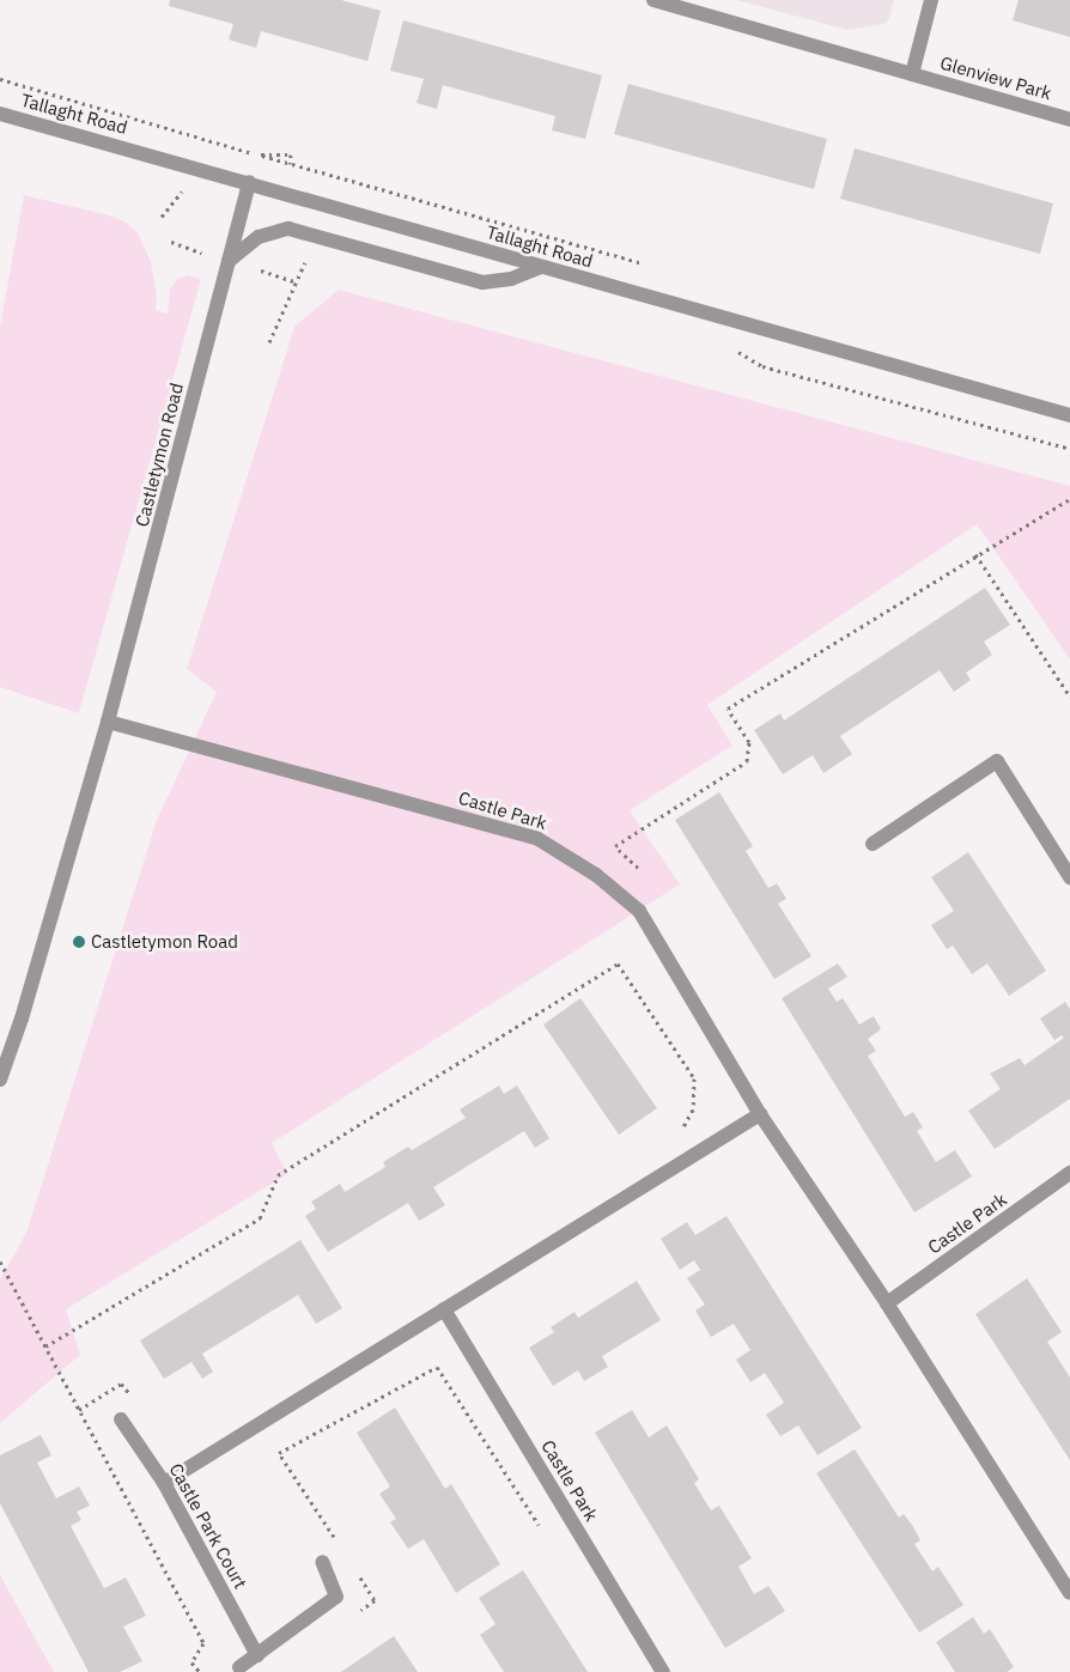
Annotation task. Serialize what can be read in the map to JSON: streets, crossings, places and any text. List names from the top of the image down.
{
  "streets": {
    "street": [
      "Glenview Park",
      "Tallaght Road",
      "Castletymon Road",
      "Castle Park",
      "Castle Park Court"
    ]
  },
  "crossings": [
    ["Tallaght Road", "Castletymon Road"],
    ["Castletymon Road", "Castle Park"]
  ],
  "places": ["Castletymon Road"]
}
